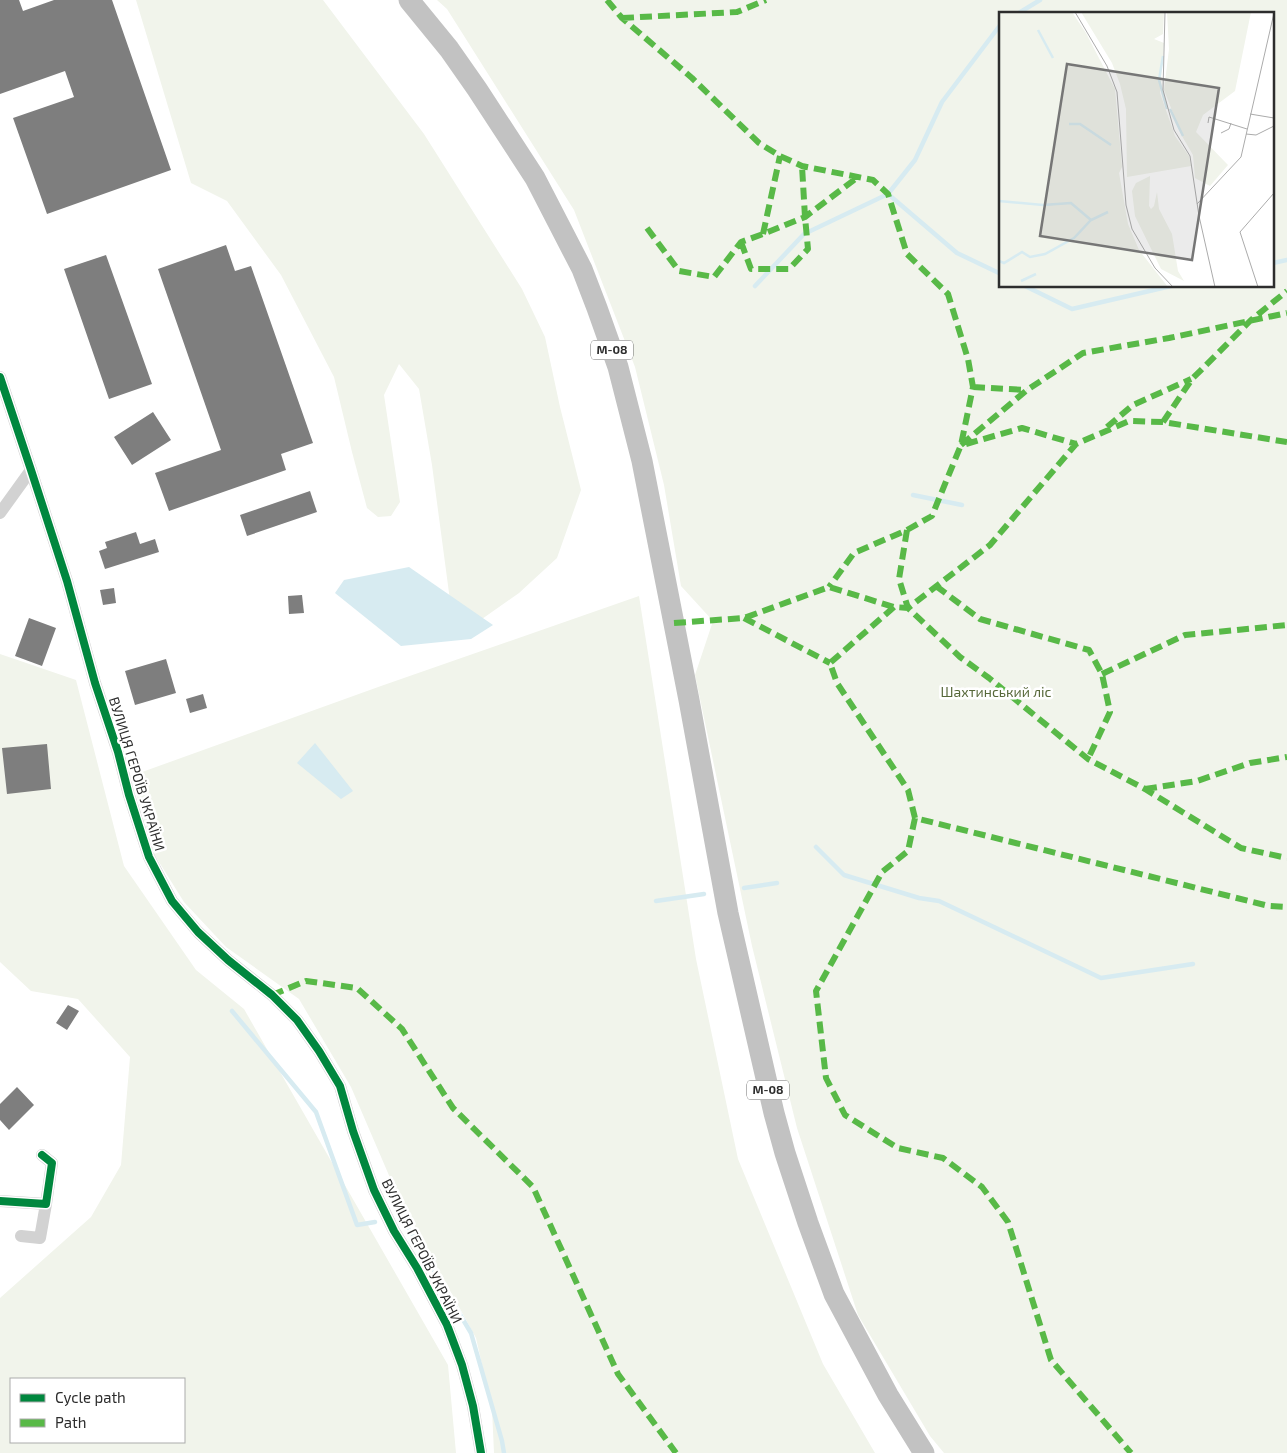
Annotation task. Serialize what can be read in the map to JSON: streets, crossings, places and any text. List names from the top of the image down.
{
  "streets": {
    "highway": ["М-08"],
    "street": ["ВУЛИЦЯ ГЕРОЇВ УКРАЇНИ"]
  },
  "parks": ["Шахтинський ліс"],
  "legend": ["Cycle path", "Path"]
}
